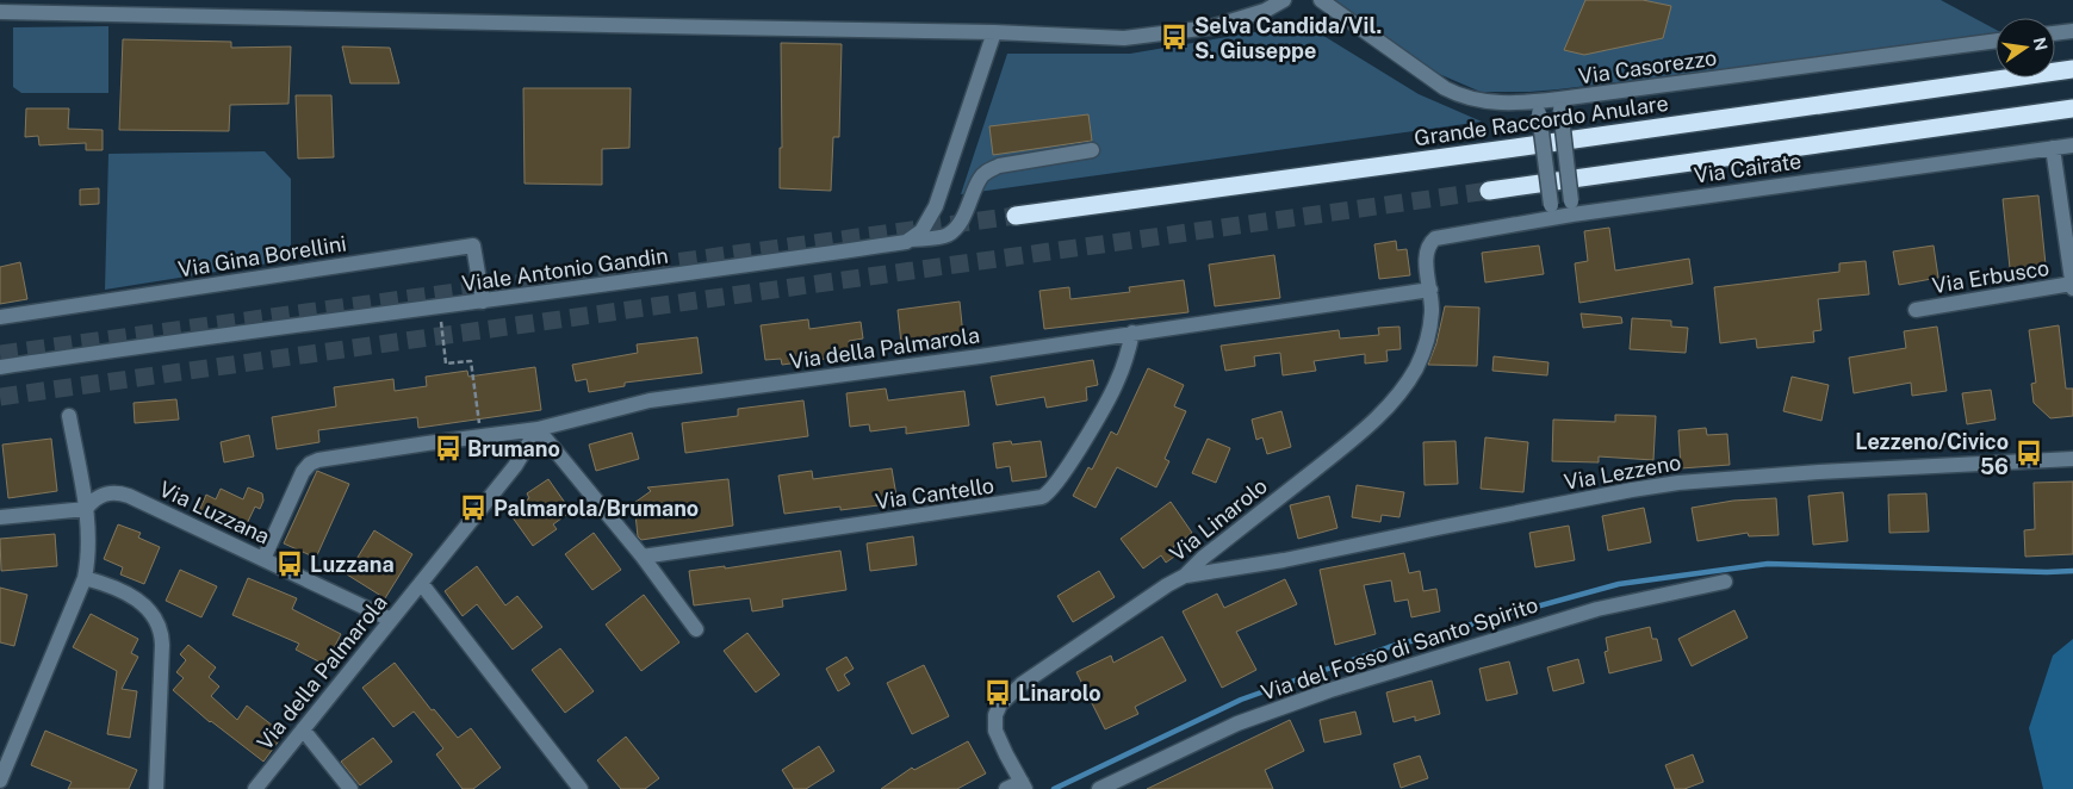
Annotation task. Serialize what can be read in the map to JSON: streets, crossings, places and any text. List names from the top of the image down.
{
  "streets": {
    "highway": ["Grande Raccordo Anulare"],
    "street": [
      "Via Casorezzo",
      "Via Cairate",
      "Via Gina Borellini",
      "Viale Antonio Gandin",
      "Via Erbusco",
      "Via della Palmarola",
      "Via Lezzeno",
      "Via Cantello",
      "Via Luzzana",
      "Via Linarolo",
      "Via del Fosso di Santo Spirito"
    ]
  },
  "crossings": [
    ["Via Cairate", "Via Linarolo"],
    ["Via Gina Borellini", "Viale Antonio Gandin"],
    ["Via della Palmarola", "Via Cantello"],
    ["Via della Palmarola", "Via Luzzana"],
    ["Via della Palmarola", "Via Linarolo"],
    ["Via Lezzeno", "Via Linarolo"]
  ],
  "places": {
    "bus stop": [
      "Selva Candida/Vil. S. Giuseppe",
      "Brumano",
      "Lezzeno/Civico 56",
      "Palmarola/Brumano",
      "Luzzana",
      "Linarolo"
    ]
  },
  "north": "right"
}
